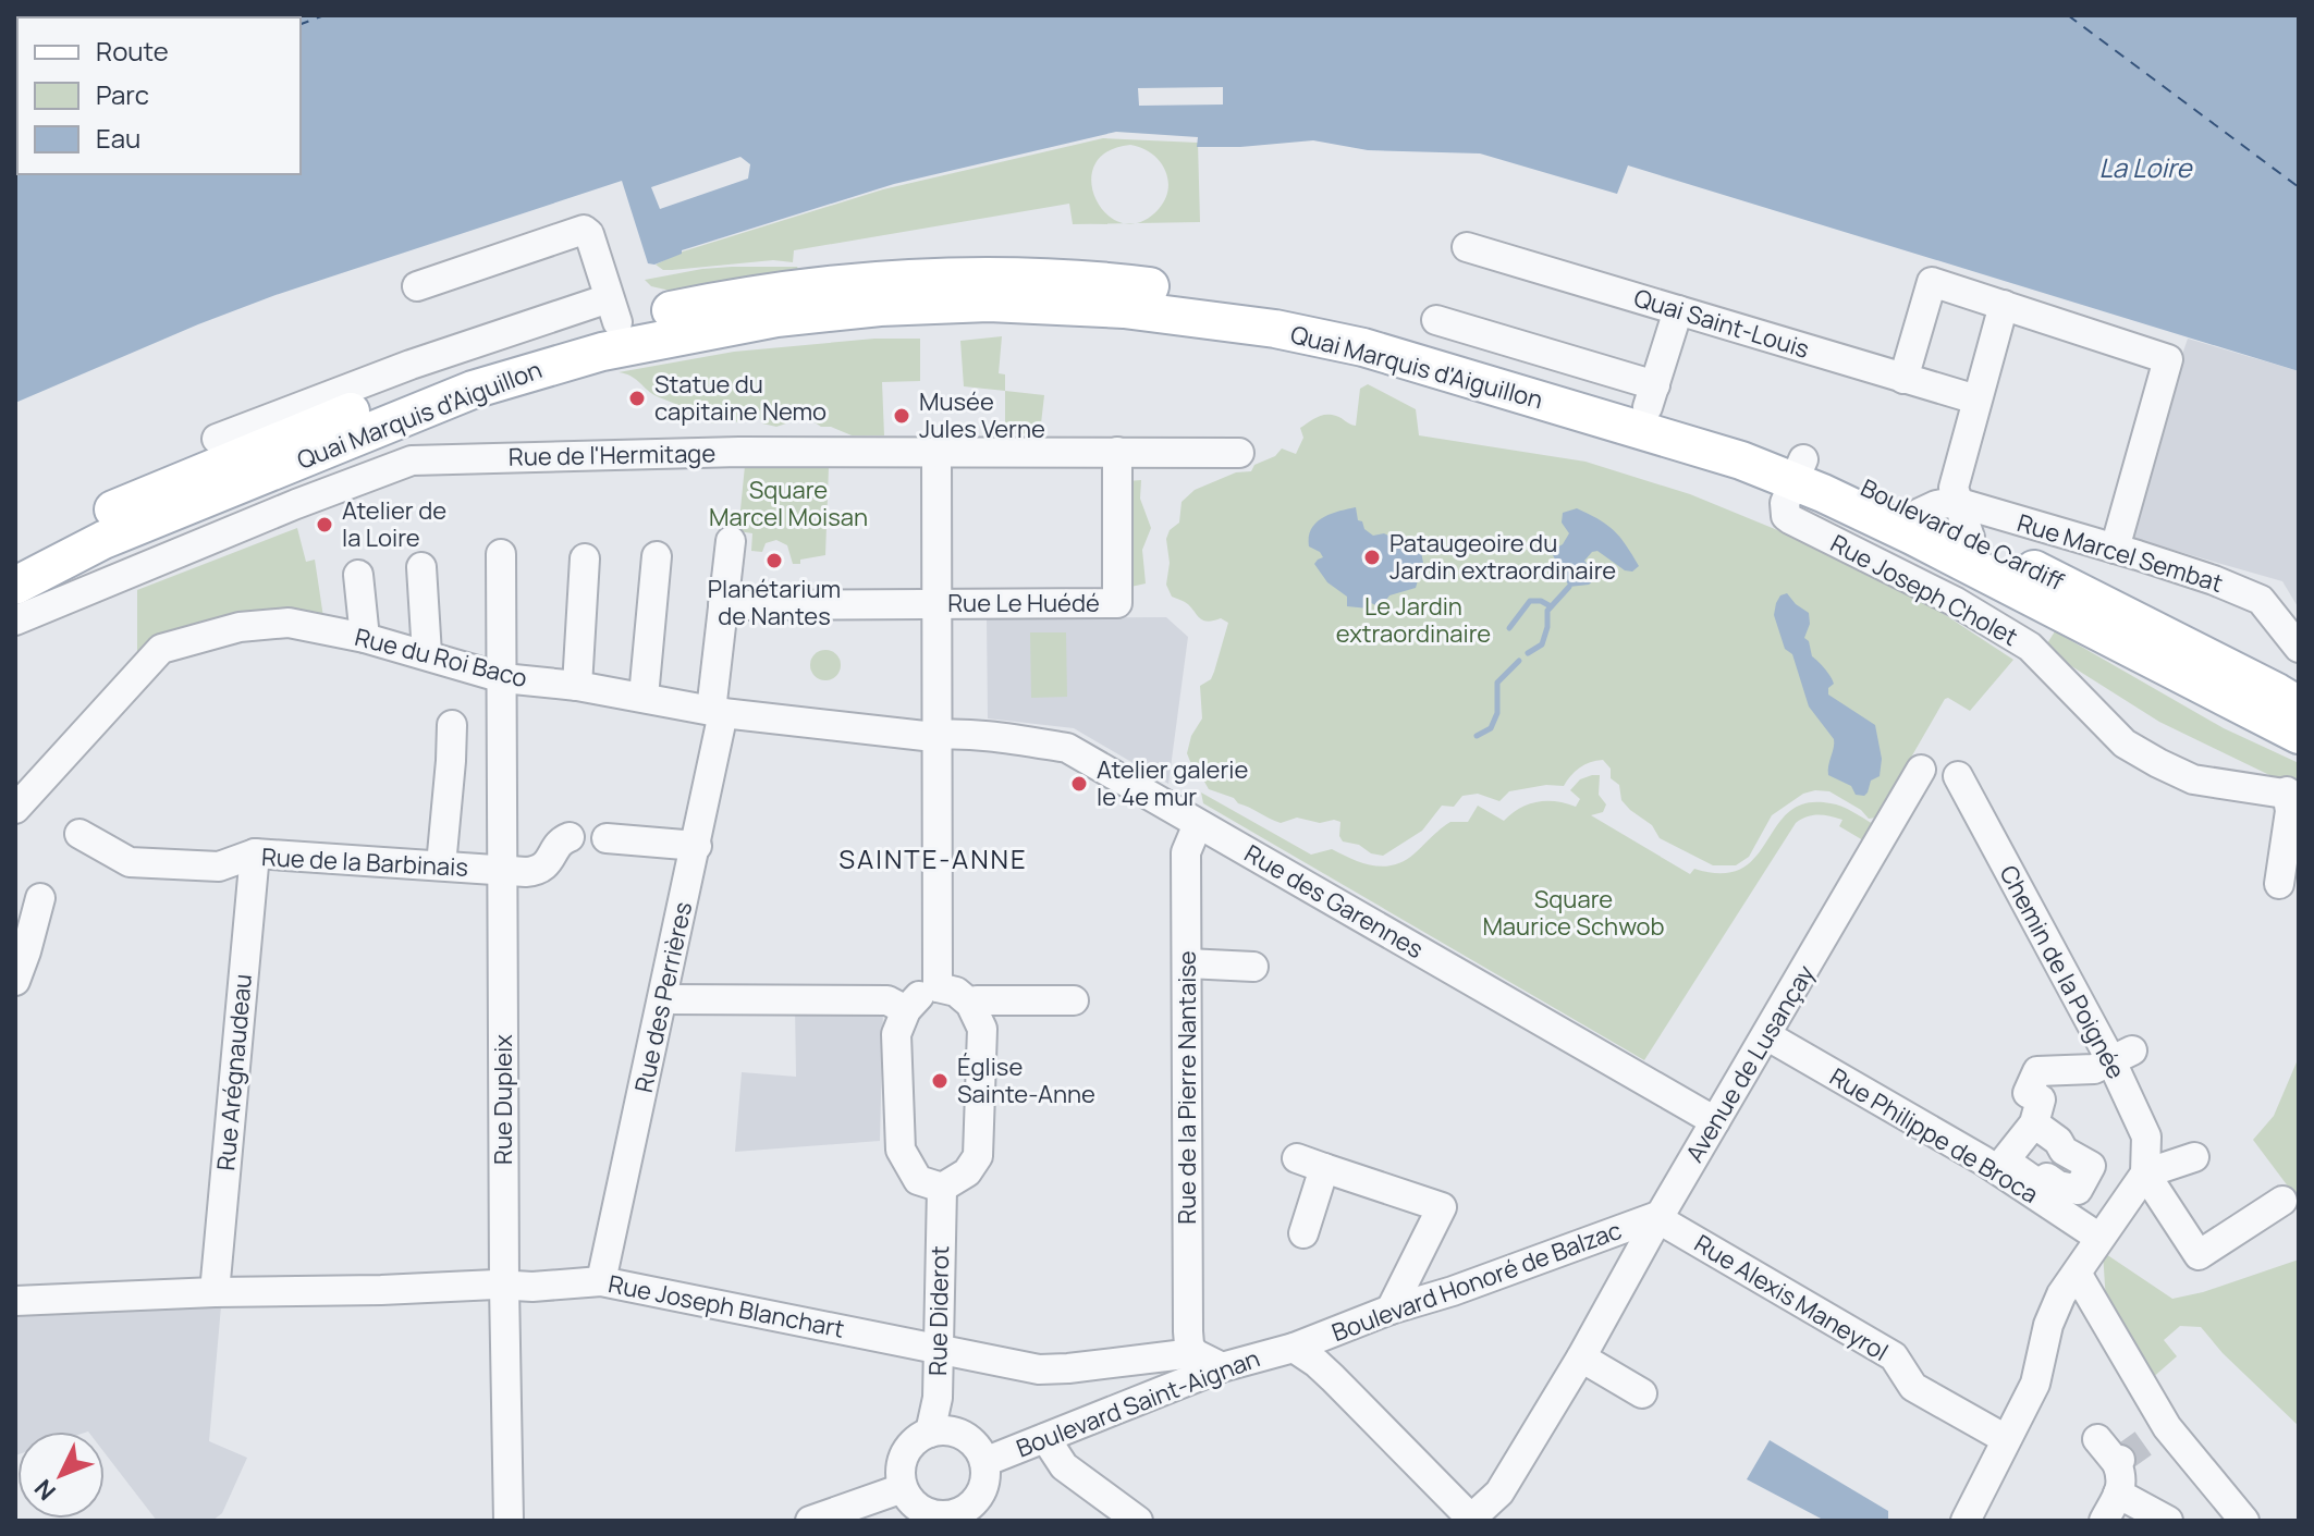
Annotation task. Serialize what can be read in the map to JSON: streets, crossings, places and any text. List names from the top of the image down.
{
  "streets": {
    "main road": ["Quai Marquis d'Aiguillon", "Boulevard de Cardiff"],
    "street": [
      "Quai Saint-Louis",
      "Rue de l'Hermitage",
      "Rue Marcel Sembat",
      "Rue Joseph Cholet",
      "Rue Le Huédé",
      "Rue du Roi Baco",
      "Rue de la Barbinais",
      "Rue des Garennes",
      "Chemin de la Poignée",
      "Rue des Perrières",
      "Avenue de Lusançay",
      "Rue Arégnaudeau",
      "Rue de la Pierre Nantaise",
      "Rue Dupleix",
      "Rue Philippe de Broca",
      "Boulevard Honoré de Balzac",
      "Rue Alexis Maneyrol",
      "Rue Joseph Blanchart",
      "Rue Diderot",
      "Boulevard Saint-Aignan"
    ]
  },
  "crossings": [
    ["Quai Marquis d'Aiguillon", "Boulevard de Cardiff"],
    ["Rue de l'Hermitage", "Rue Le Huédé"],
    ["Boulevard de Cardiff", "Rue Joseph Cholet"],
    ["Rue Le Huédé", "Rue des Perrières"],
    ["Rue du Roi Baco", "Rue des Garennes"],
    ["Rue du Roi Baco", "Rue des Perrières"],
    ["Rue du Roi Baco", "Rue Dupleix"],
    ["Rue de la Barbinais", "Rue Arégnaudeau"],
    ["Rue de la Barbinais", "Rue Dupleix"],
    ["Rue des Garennes", "Avenue de Lusançay"],
    ["Rue des Garennes", "Rue de la Pierre Nantaise"],
    ["Rue des Perrières", "Rue Joseph Blanchart"],
    ["Avenue de Lusançay", "Rue Philippe de Broca"],
    ["Avenue de Lusançay", "Boulevard Honoré de Balzac"],
    ["Avenue de Lusançay", "Rue Alexis Maneyrol"],
    ["Rue Arégnaudeau", "Rue Joseph Blanchart"],
    ["Rue de la Pierre Nantaise", "Rue Joseph Blanchart"],
    ["Rue Dupleix", "Rue Joseph Blanchart"],
    ["Boulevard Honoré de Balzac", "Rue Alexis Maneyrol"],
    ["Boulevard Honoré de Balzac", "Boulevard Saint-Aignan"],
    ["Rue Joseph Blanchart", "Rue Diderot"],
    ["Rue Diderot", "Boulevard Saint-Aignan"]
  ],
  "districts": ["SAINTE-ANNE"],
  "water": ["La Loire"],
  "parks": ["Square Marcel Moisan", "Le Jardin extraordinaire", "Square Maurice Schwob"],
  "places": [
    "Statue du capitaine Nemo",
    "Musée Jules Verne",
    "Atelier de la Loire",
    "Pataugeoire du Jardin extraordinaire",
    "Planétarium de Nantes",
    "Atelier galerie le 4e mur",
    "Église Sainte-Anne"
  ],
  "legend": ["Route", "Parc", "Eau"],
  "north": "bottom left"
}
